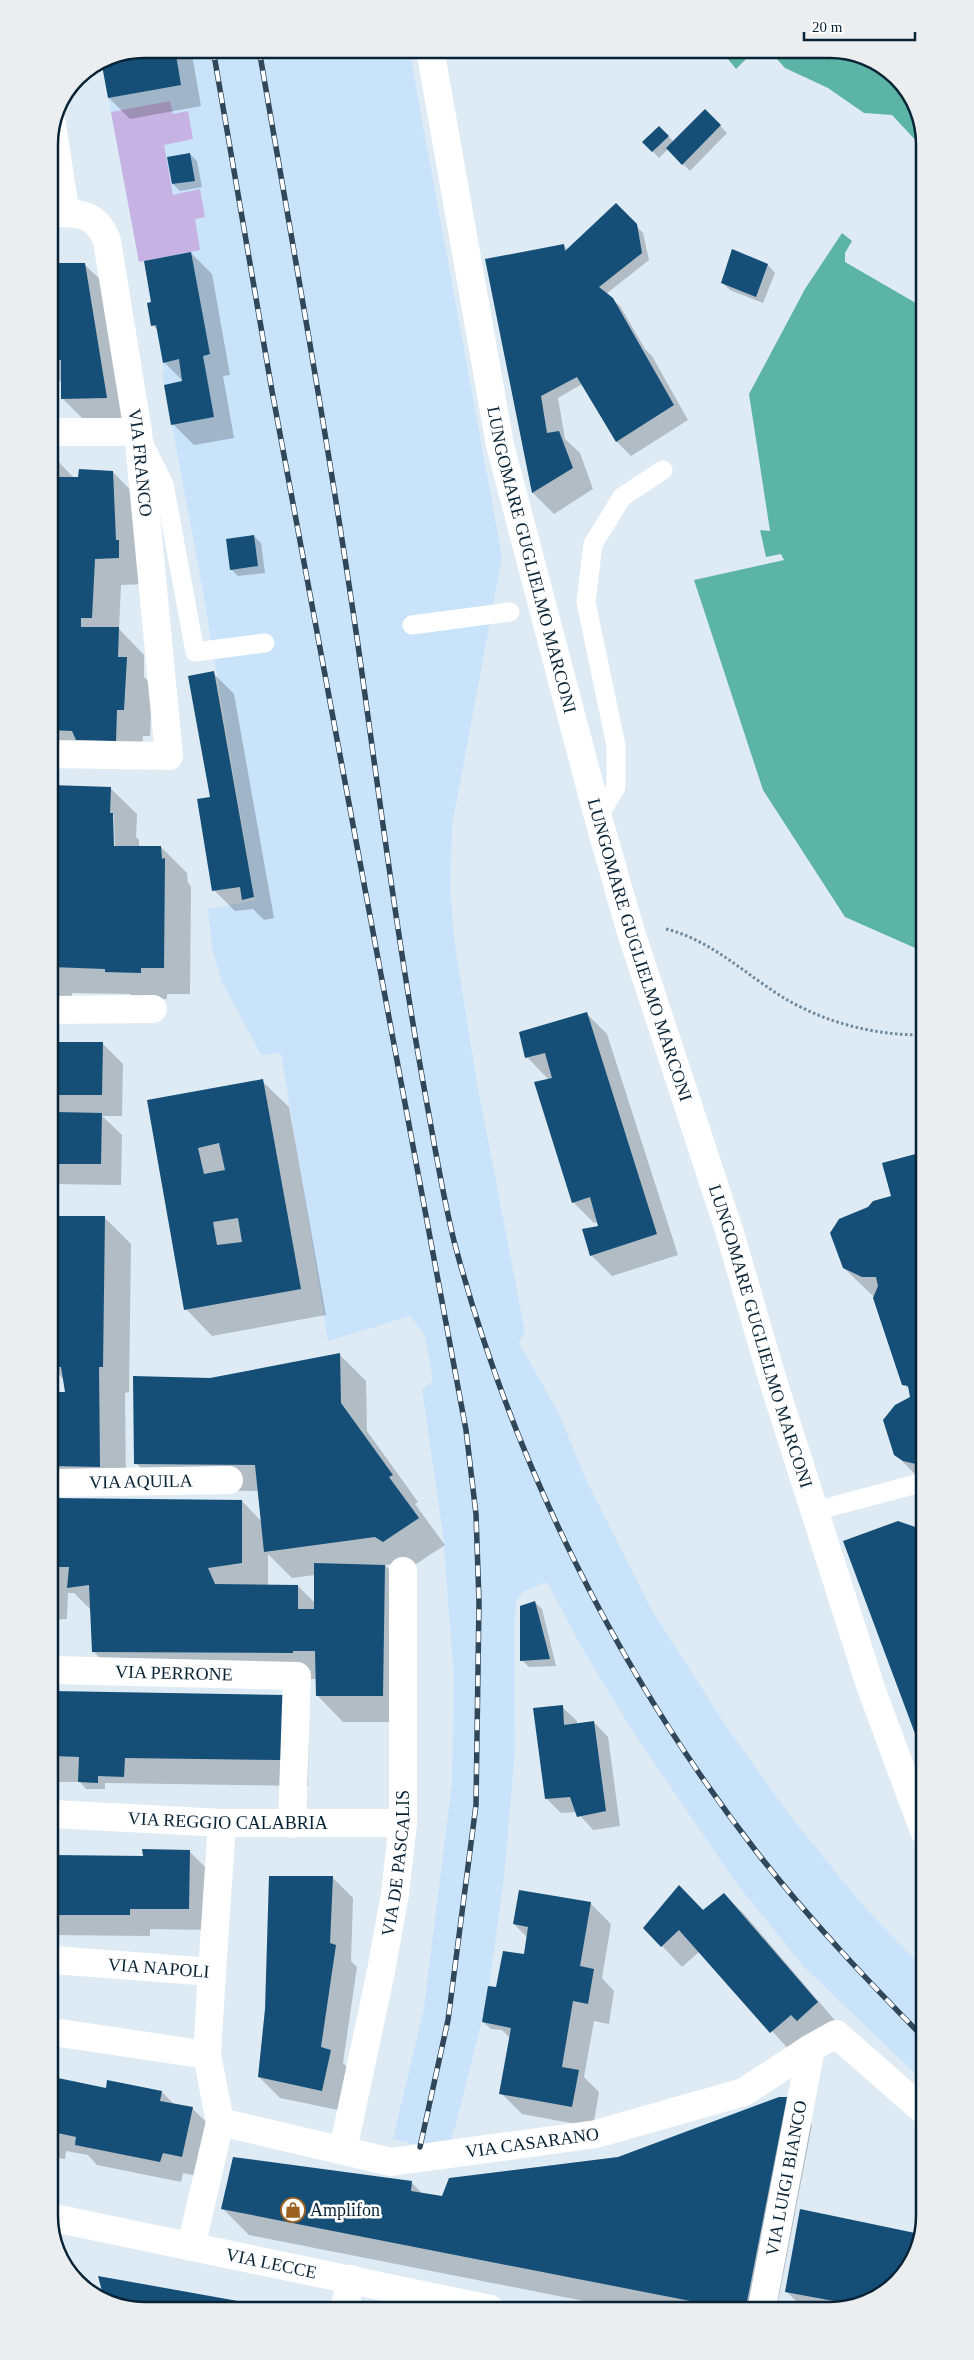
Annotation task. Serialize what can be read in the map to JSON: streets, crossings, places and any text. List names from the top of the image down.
{
  "streets": {
    "street": [
      "VIA FRANCO",
      "LUNGOMARE GUGLIELMO MARCONI",
      "VIA AQUILA",
      "VIA PERRONE",
      "VIA REGGIO CALABRIA",
      "VIA DE PASCALIS",
      "VIA NAPOLI",
      "VIA CASARANO",
      "VIA LUIGI BIANCO",
      "VIA LECCE"
    ]
  },
  "crossings": [
    ["VIA PERRONE", "VIA REGGIO CALABRIA"],
    ["VIA REGGIO CALABRIA", "VIA DE PASCALIS"],
    ["VIA DE PASCALIS", "VIA CASARANO"],
    ["VIA NAPOLI", "VIA CASARANO"],
    ["VIA CASARANO", "VIA LUIGI BIANCO"]
  ],
  "places": {
    "shop": ["Amplifon"]
  },
  "scale_bar": "20 m"
}
